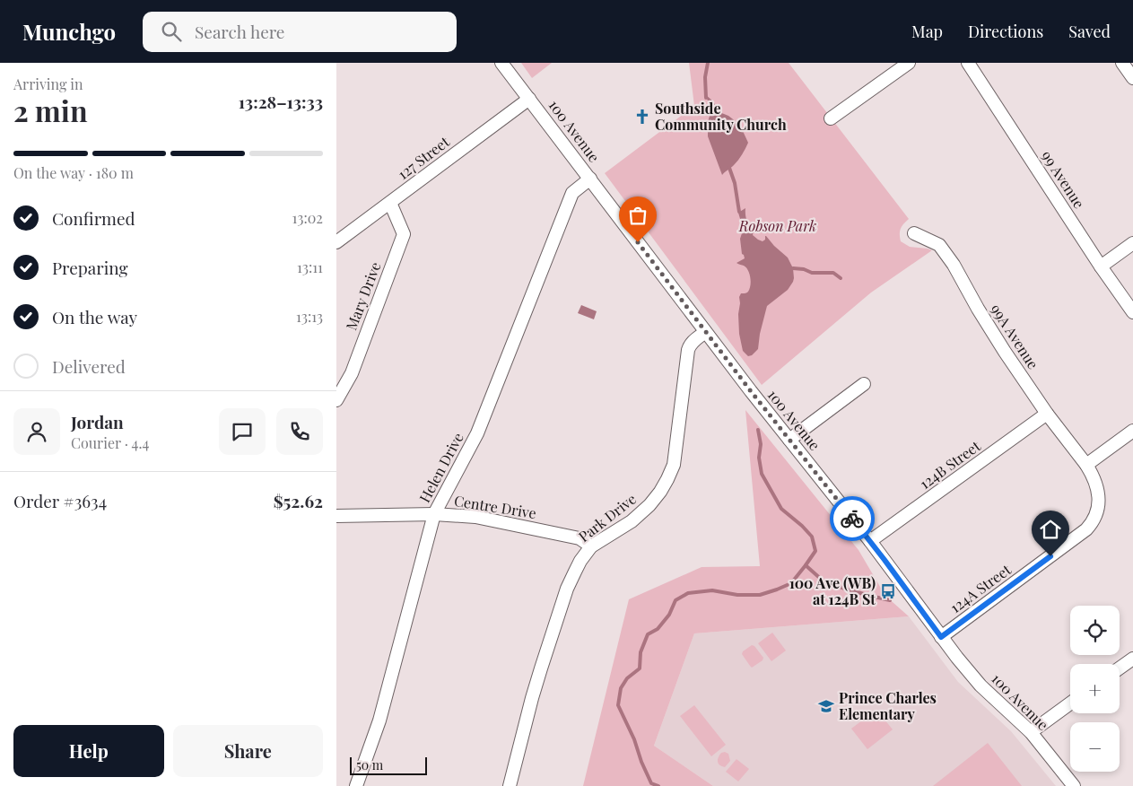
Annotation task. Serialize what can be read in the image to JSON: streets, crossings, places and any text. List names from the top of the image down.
{
  "streets": {
    "street": [
      "100 Avenue",
      "127 Street",
      "99 Avenue",
      "Mary Drive",
      "99A Avenue",
      "124B Street",
      "Helen Drive",
      "Centre Drive",
      "Park Drive",
      "124A Street"
    ]
  },
  "crossings": [
    ["100 Avenue", "127 Street"],
    ["100 Avenue", "124B Street"],
    ["100 Avenue", "Helen Drive"],
    ["100 Avenue", "Park Drive"],
    ["100 Avenue", "124A Street"],
    ["127 Street", "Mary Drive"],
    ["99A Avenue", "124B Street"],
    ["99A Avenue", "124A Street"],
    ["Helen Drive", "Centre Drive"],
    ["Centre Drive", "Park Drive"]
  ],
  "parks": ["Robson Park"],
  "places": {
    "church": ["Southside Community Church"],
    "bus stop": ["100 Ave (WB) at 124B St"],
    "school or university": ["Prince Charles Elementary"]
  },
  "scale_bar": "50 m",
  "page": {
    "header": "Munchgo",
    "search": "Search here",
    "nav": ["Map", "Directions", "Saved"],
    "heading": ["2 min", "Arriving in", "13:28–13:33"],
    "panel": [
      "Jordan",
      "Courier · 4.4",
      "Order #3634",
      "$52.62"
    ],
    "bar": "On the way · 180 m",
    "list": [
      ["Confirmed", "13:02"],
      ["Preparing", "13:11"],
      ["On the way", "13:13"],
      "Delivered"
    ],
    "map_buttons": ["+", "−"],
    "buttons": ["Help", "Share"],
    "scale": "50 m"
  }
}
